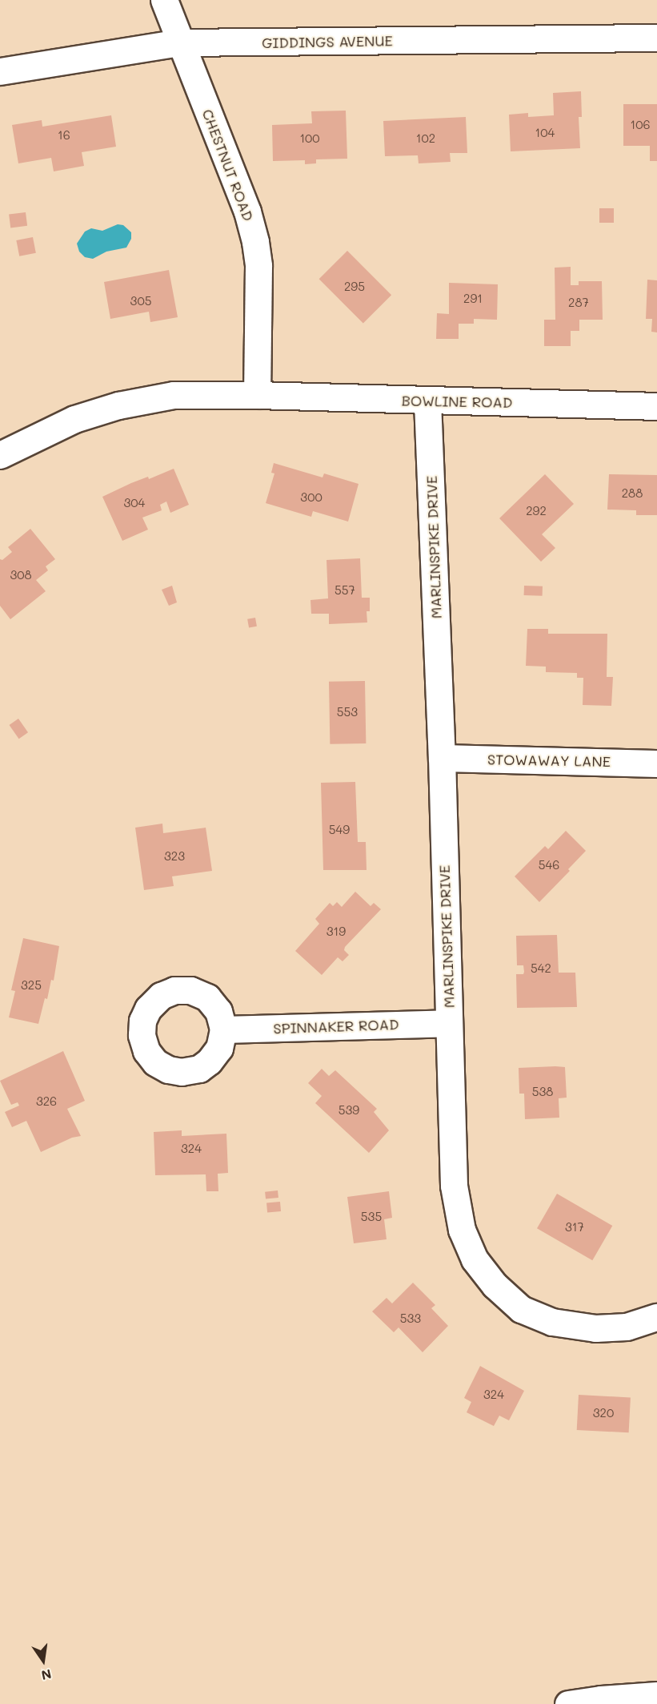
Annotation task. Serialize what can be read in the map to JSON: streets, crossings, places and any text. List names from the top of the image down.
{
  "streets": {
    "street": [
      "GIDDINGS AVENUE",
      "CHESTNUT ROAD",
      "BOWLINE ROAD",
      "MARLINSPIKE DRIVE",
      "STOWAWAY LANE",
      "SPINNAKER ROAD"
    ]
  },
  "crossings": [
    ["GIDDINGS AVENUE", "CHESTNUT ROAD"],
    ["CHESTNUT ROAD", "BOWLINE ROAD"],
    ["BOWLINE ROAD", "MARLINSPIKE DRIVE"],
    ["MARLINSPIKE DRIVE", "STOWAWAY LANE"],
    ["MARLINSPIKE DRIVE", "SPINNAKER ROAD"]
  ],
  "house_numbers": [
    "106",
    "104",
    "16",
    "100",
    "102",
    "295",
    "291",
    "305",
    "287",
    "288",
    "300",
    "304",
    "292",
    "308",
    "557",
    "553",
    "549",
    "323",
    "546",
    "319",
    "542",
    "325",
    "538",
    "326",
    "539",
    "324",
    "535",
    "317",
    "533",
    "324",
    "320"
  ],
  "north": "bottom"
}
